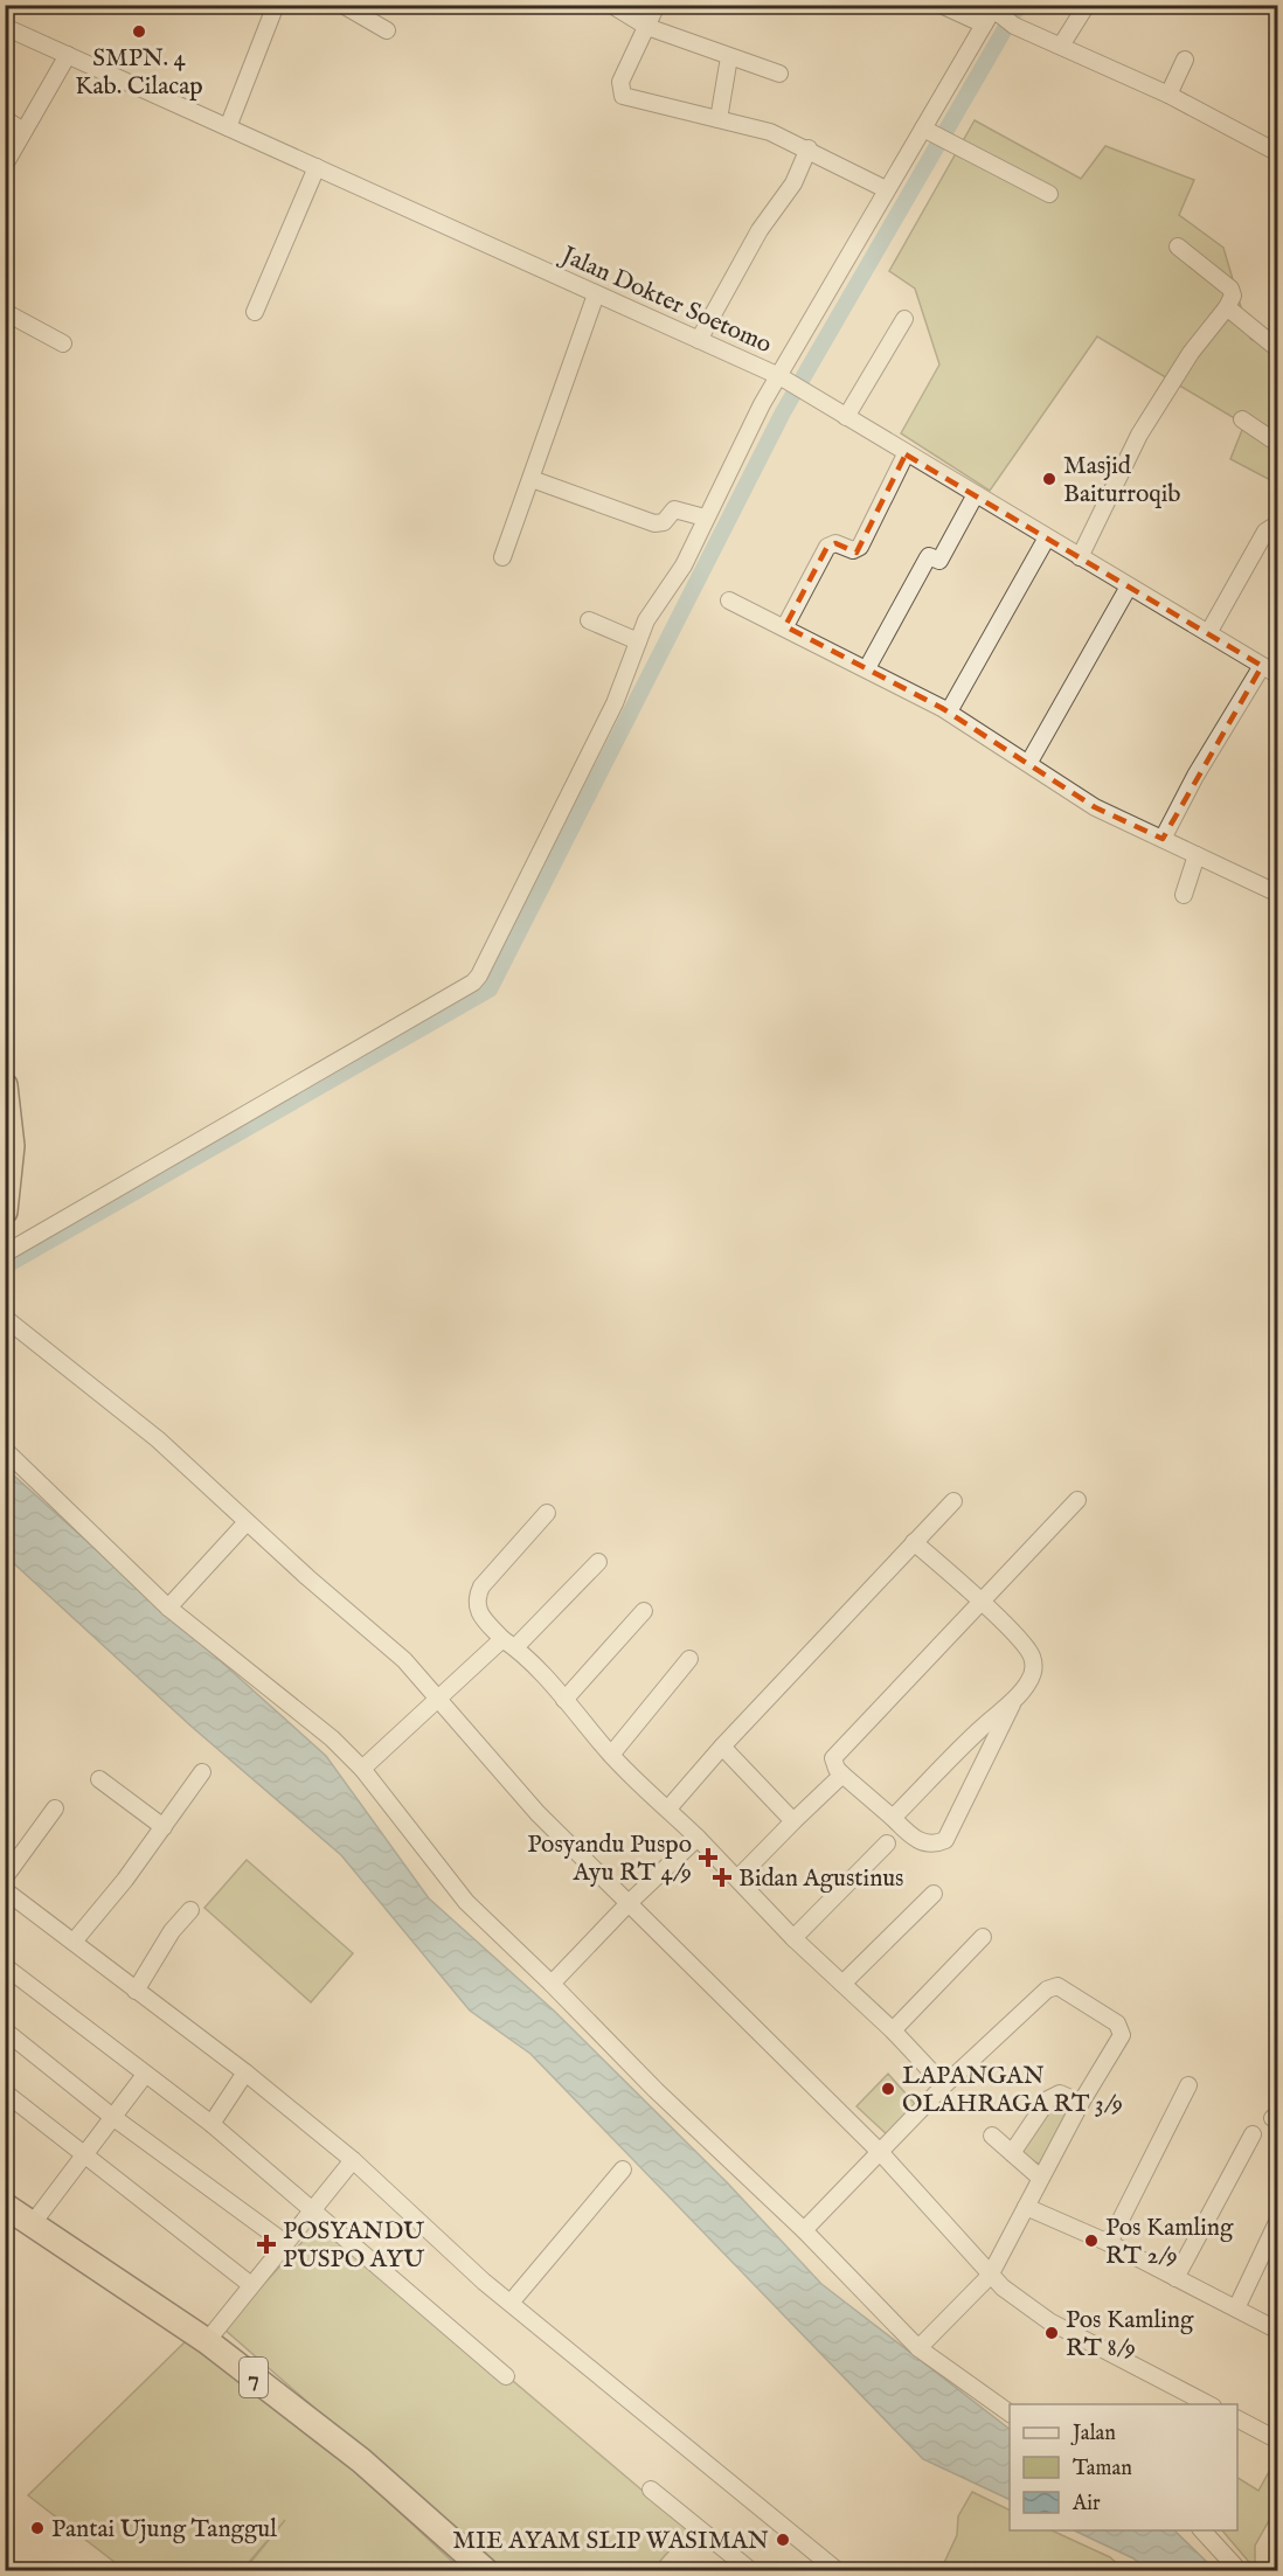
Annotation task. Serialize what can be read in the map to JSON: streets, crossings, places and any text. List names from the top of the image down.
{
  "streets": {
    "highway": ["7"],
    "street": ["Jalan Dokter Soetomo"]
  },
  "places": {
    "other": [
      "SMPN. 4 Kab. Cilacap",
      "Masjid Baiturroqib",
      "LAPANGAN OLAHRAGA RT 3/9",
      "Pos Kamling RT 2/9",
      "Pos Kamling RT 8/9",
      "Pantai Ujung Tanggul",
      "MIE AYAM SLIP WASIMAN"
    ],
    "health": ["Posyandu Puspo Ayu RT 4/9", "Bidan Agustinus", "POSYANDU PUSPO AYU"]
  },
  "legend": ["Jalan", "Taman", "Air"]
}
